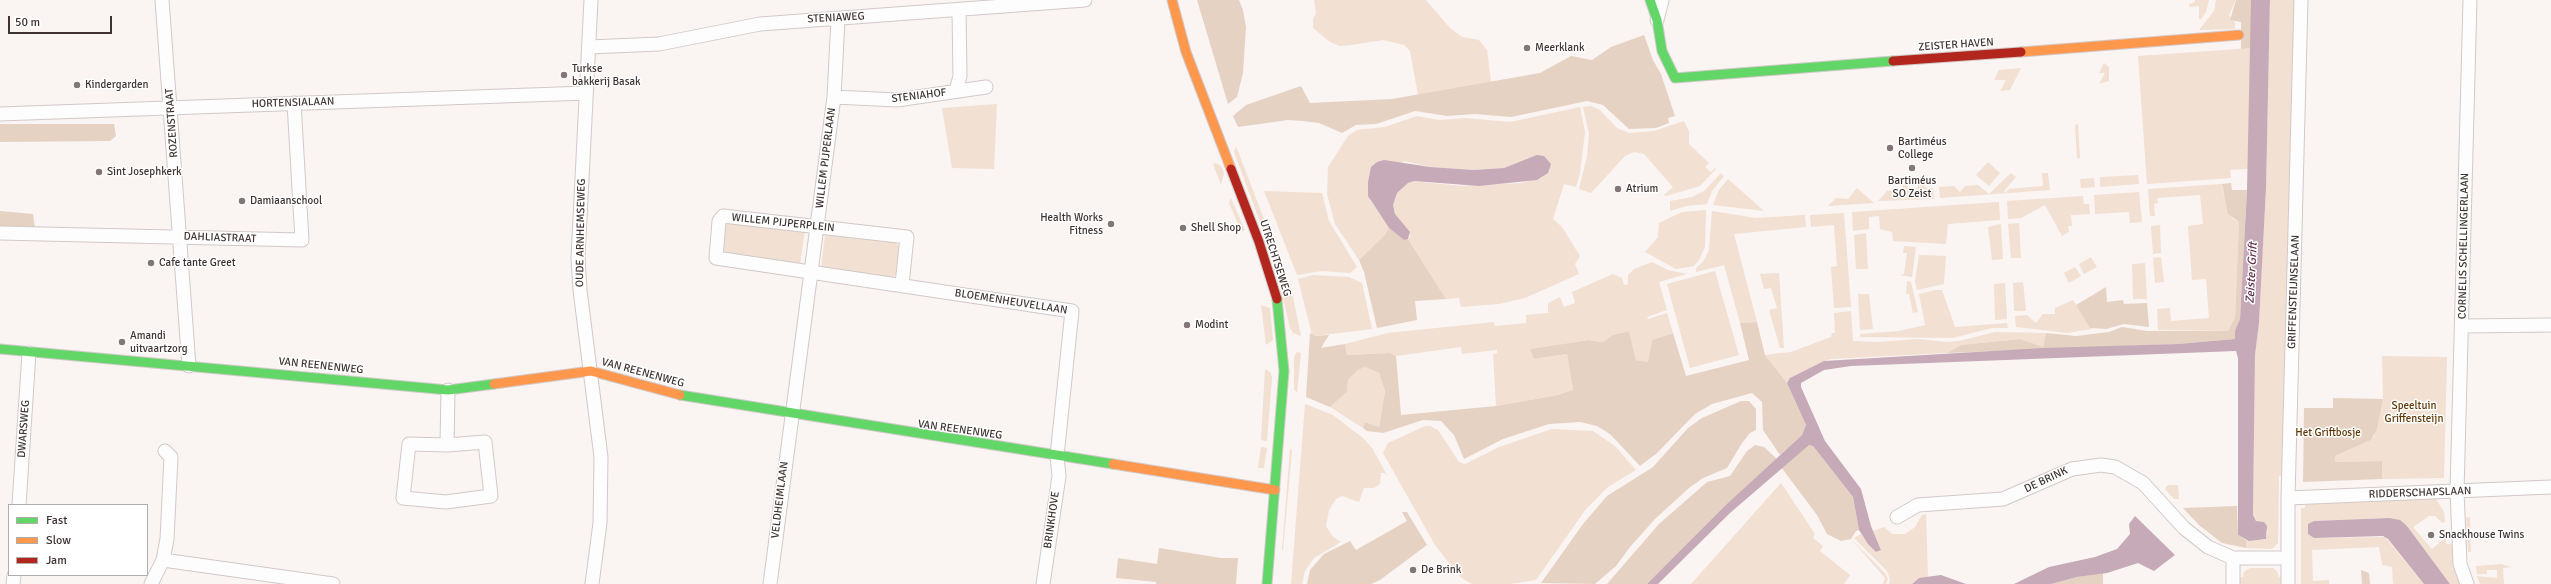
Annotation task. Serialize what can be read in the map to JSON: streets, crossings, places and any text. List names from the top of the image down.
{
  "streets": {
    "street": [
      "STENIAWEG",
      "ZEISTER HAVEN",
      "STENIAHOF",
      "HORTENSIALAAN",
      "ROZENSTRAAT",
      "WILLEM PIJPERLAAN",
      "WILLEM PIJPERPLEIN",
      "OUDE ARNHEMSEWEG",
      "DAHLIASTRAAT",
      "CORNELIS SCHELLINGERLAAN",
      "UTRECHTSEWEG",
      "GRIFFENSTEIJNSELAAN",
      "BLOEMENHEUVELLAAN",
      "VAN REENENWEG",
      "DWARSWEG",
      "DE BRINK",
      "RIDDERSCHAPSLAAN",
      "VELDHEIMLAAN",
      "BRINKHOVE"
    ]
  },
  "crossings": [
    ["STENIAWEG", "STENIAHOF"],
    ["STENIAWEG", "WILLEM PIJPERLAAN"],
    ["STENIAWEG", "OUDE ARNHEMSEWEG"],
    ["STENIAHOF", "WILLEM PIJPERLAAN"],
    ["HORTENSIALAAN", "ROZENSTRAAT"],
    ["HORTENSIALAAN", "OUDE ARNHEMSEWEG"],
    ["HORTENSIALAAN", "DAHLIASTRAAT"],
    ["ROZENSTRAAT", "DAHLIASTRAAT"],
    ["ROZENSTRAAT", "VAN REENENWEG"],
    ["WILLEM PIJPERLAAN", "WILLEM PIJPERPLEIN"],
    ["WILLEM PIJPERLAAN", "VAN REENENWEG"],
    ["WILLEM PIJPERLAAN", "VELDHEIMLAAN"],
    ["WILLEM PIJPERPLEIN", "BLOEMENHEUVELLAAN"],
    ["OUDE ARNHEMSEWEG", "VAN REENENWEG"],
    ["CORNELIS SCHELLINGERLAAN", "RIDDERSCHAPSLAAN"],
    ["UTRECHTSEWEG", "VAN REENENWEG"],
    ["GRIFFENSTEIJNSELAAN", "DE BRINK"],
    ["GRIFFENSTEIJNSELAAN", "RIDDERSCHAPSLAAN"],
    ["BLOEMENHEUVELLAAN", "VAN REENENWEG"],
    ["BLOEMENHEUVELLAAN", "BRINKHOVE"],
    ["VAN REENENWEG", "DWARSWEG"],
    ["VAN REENENWEG", "VELDHEIMLAAN"],
    ["VAN REENENWEG", "BRINKHOVE"]
  ],
  "water": ["Zeister Grift"],
  "parks": ["Speeltuin Griffensteijn", "Het Griftbosje"],
  "places": [
    "Meerklank",
    "Turkse bakkerij Basak",
    "Kindergarden",
    "Bartiméus College",
    "Bartiméus SO Zeist",
    "Sint Josephkerk",
    "Atrium",
    "Damiaanschool",
    "Health Works Fitness",
    "Shell Shop",
    "Cafe tante Greet",
    "Modint",
    "Amandi uitvaartzorg",
    "Snackhouse Twins",
    "De Brink"
  ],
  "legend": ["Fast", "Slow", "Jam"],
  "scale_bar": "50 m"
}
